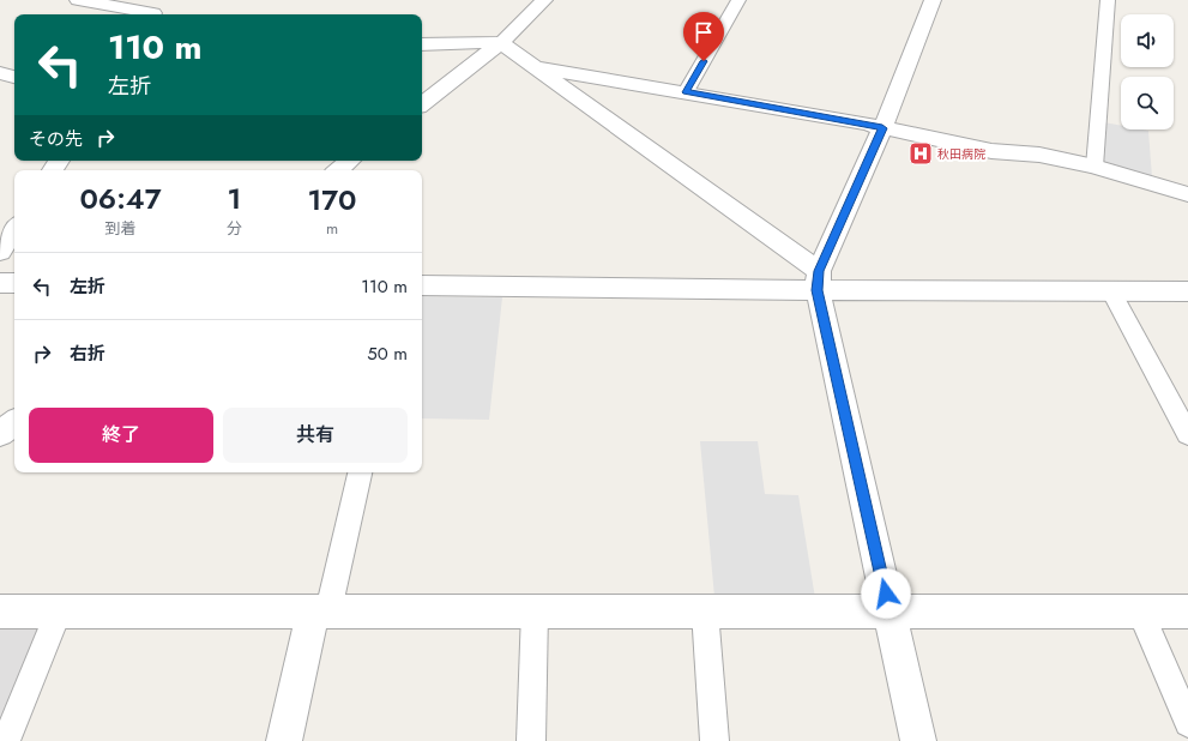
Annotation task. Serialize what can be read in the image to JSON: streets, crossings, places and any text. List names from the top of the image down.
{
  "places": {
    "hospital": ["秋田病院"]
  },
  "page": {
    "turn": ["110 m", "左折"],
    "then": "その先",
    "eta": [
      "06:47",
      "到着",
      "1",
      "分",
      "170",
      "m"
    ],
    "list": [
      {
        "name": "左折",
        "value": "110 m"
      },
      {
        "name": "右折",
        "value": "50 m"
      }
    ],
    "buttons": ["終了", "共有"]
  }
}
